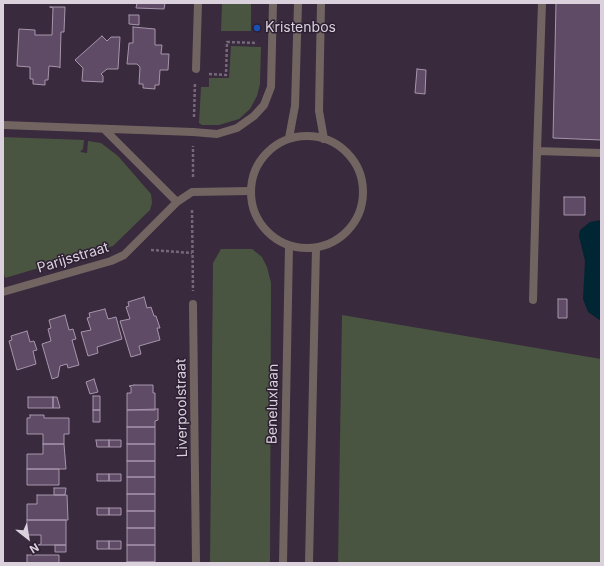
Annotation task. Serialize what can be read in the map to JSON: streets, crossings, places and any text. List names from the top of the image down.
{
  "streets": {
    "street": ["Parijsstraat", "Beneluxlaan", "Liverpoolstraat"]
  },
  "places": ["Kristenbos"],
  "north": "bottom right"
}
